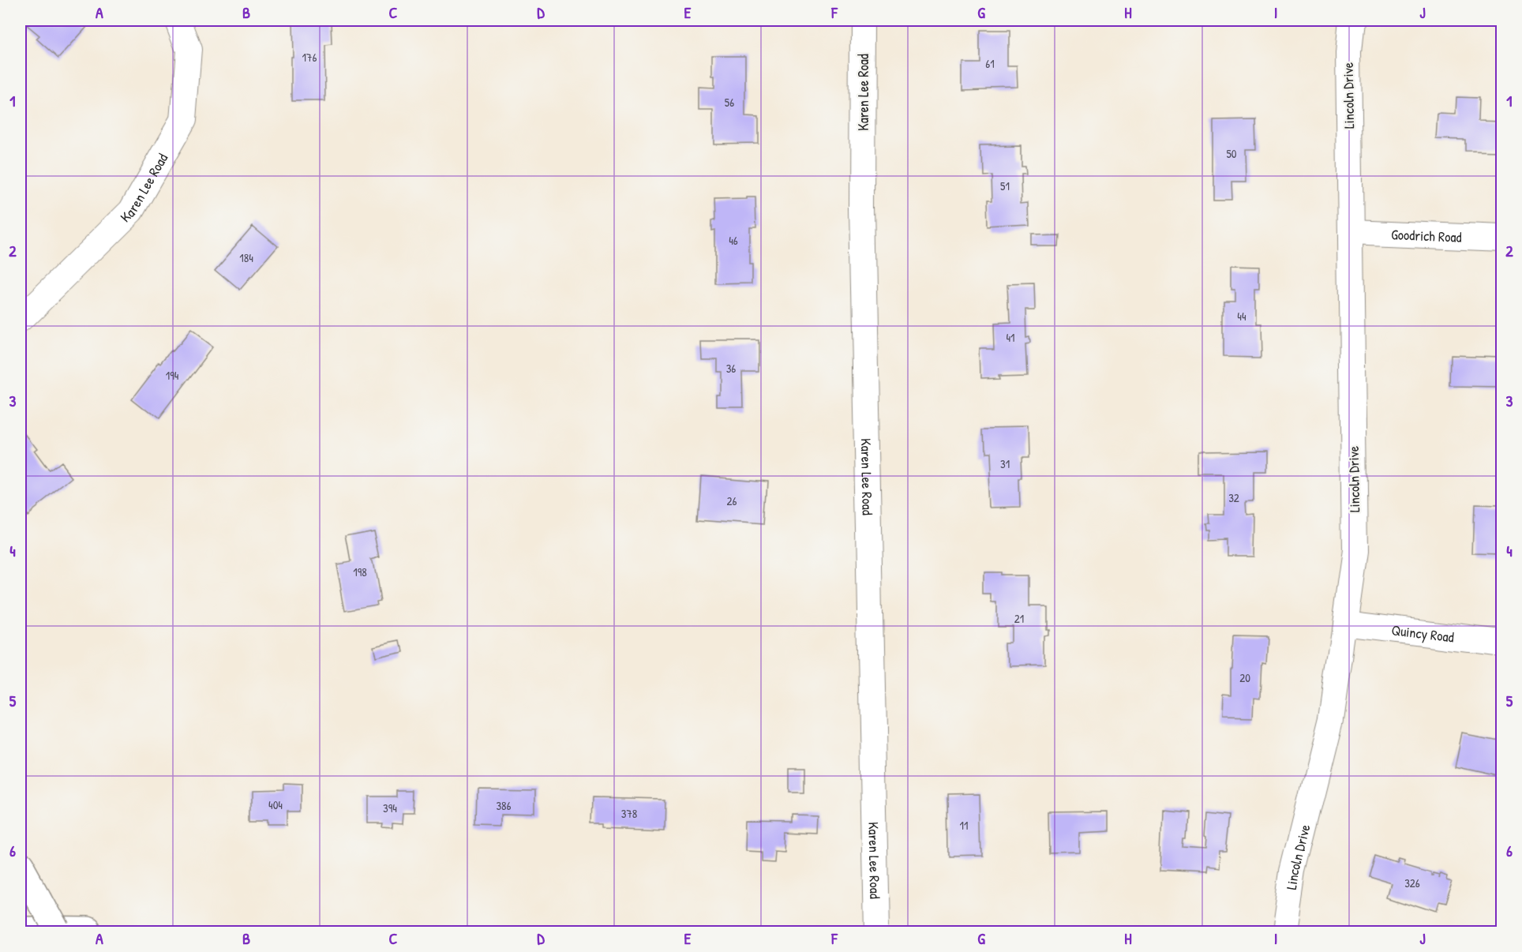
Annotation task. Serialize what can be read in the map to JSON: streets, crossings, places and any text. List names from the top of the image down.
{
  "streets": {
    "street": [
      "Karen Lee Road",
      "Lincoln Drive",
      "Goodrich Road",
      "Quincy Road"
    ]
  },
  "crossings": [
    ["Lincoln Drive", "Goodrich Road"],
    ["Lincoln Drive", "Quincy Road"]
  ],
  "house_numbers": [
    "176",
    "61",
    "56",
    "50",
    "51",
    "46",
    "184",
    "44",
    "41",
    "36",
    "194",
    "31",
    "32",
    "26",
    "198",
    "21",
    "20",
    "404",
    "386",
    "394",
    "378",
    "11",
    "326"
  ],
  "grid": {
    "columns": [
      "A",
      "B",
      "C",
      "D",
      "E",
      "F",
      "G",
      "H",
      "I",
      "J"
    ],
    "rows": [
      "1",
      "2",
      "3",
      "4",
      "5",
      "6"
    ]
  }
}
